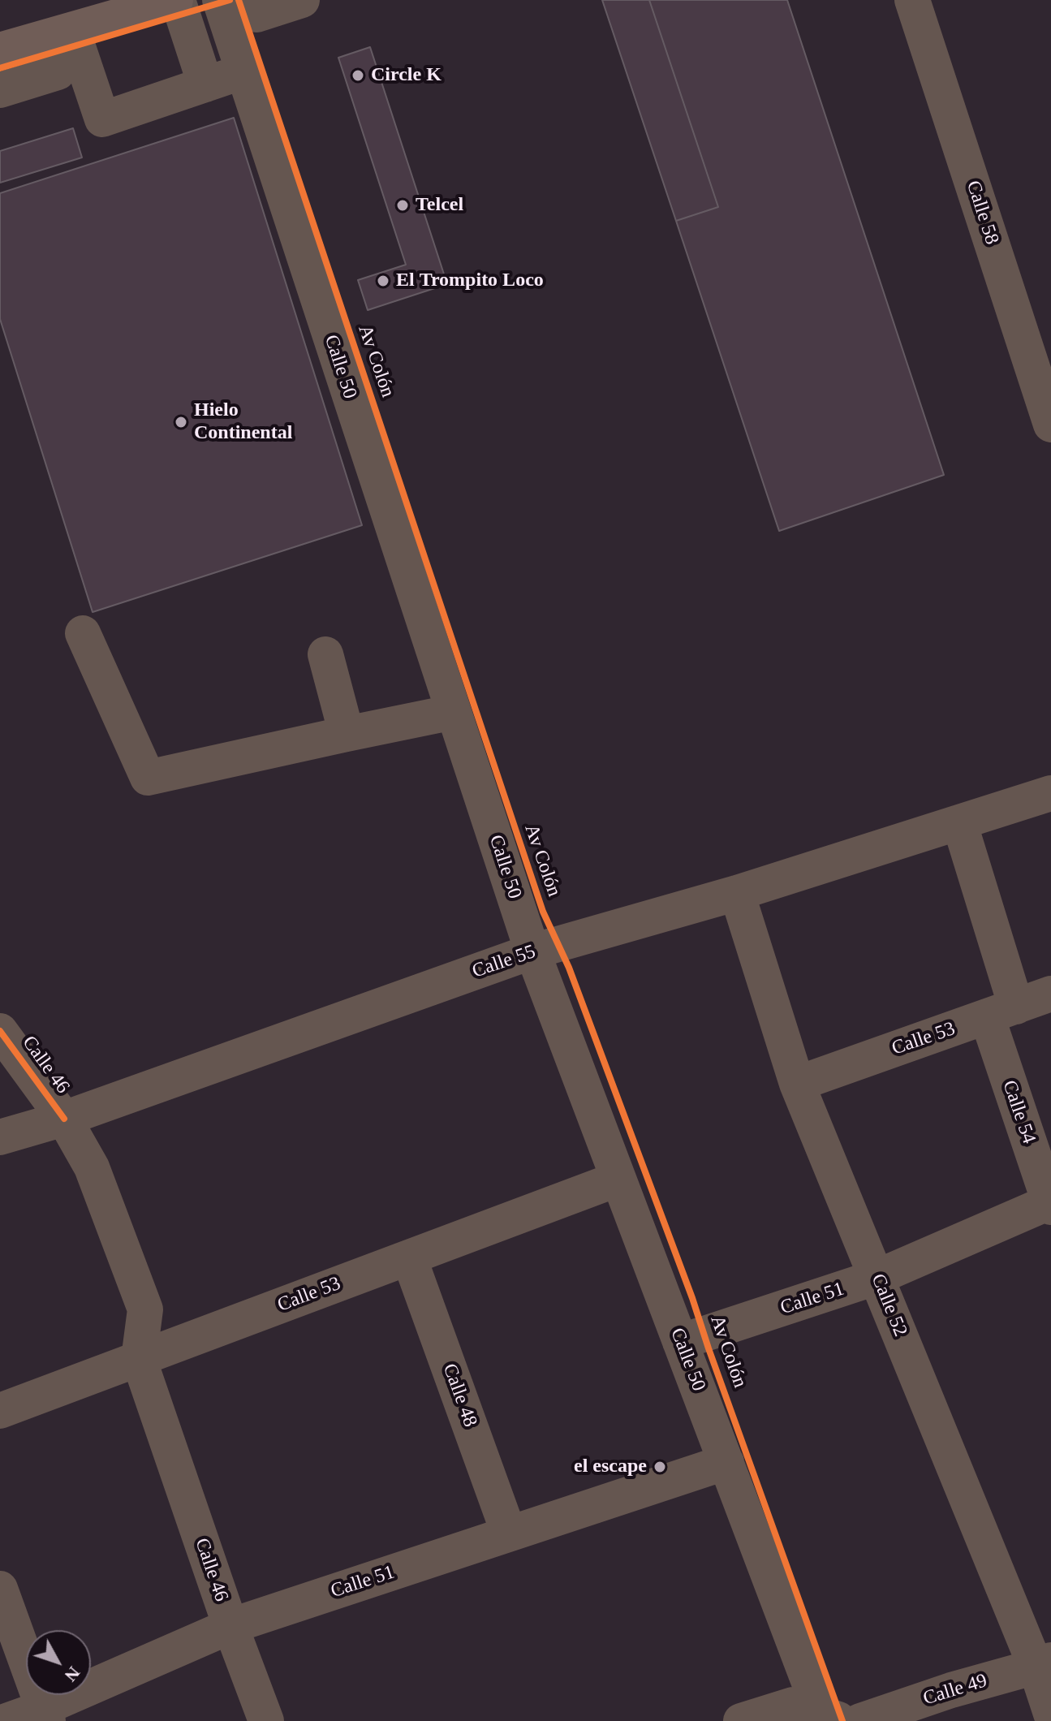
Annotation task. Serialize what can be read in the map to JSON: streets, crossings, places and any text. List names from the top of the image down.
{
  "streets": {
    "street": [
      "Calle 58",
      "Calle 50",
      "Calle 55",
      "Calle 53",
      "Calle 46",
      "Calle 54",
      "Calle 51",
      "Calle 52",
      "Calle 48",
      "Calle 49"
    ],
    "cycle path": ["Av Colón"]
  },
  "crossings": [
    ["Calle 50", "Calle 55"],
    ["Calle 50", "Calle 53"],
    ["Calle 50", "Calle 51"],
    ["Calle 55", "Calle 46"],
    ["Calle 55", "Calle 54"],
    ["Calle 55", "Calle 52"],
    ["Calle 53", "Calle 46"],
    ["Calle 53", "Calle 54"],
    ["Calle 53", "Calle 52"],
    ["Calle 53", "Calle 48"],
    ["Calle 46", "Calle 51"],
    ["Calle 54", "Calle 51"],
    ["Calle 51", "Calle 52"],
    ["Calle 51", "Calle 48"],
    ["Calle 52", "Calle 49"]
  ],
  "places": [
    "Circle K",
    "Telcel",
    "El Trompito Loco",
    "Hielo Continental",
    "el escape"
  ],
  "north": "bottom right"
}
